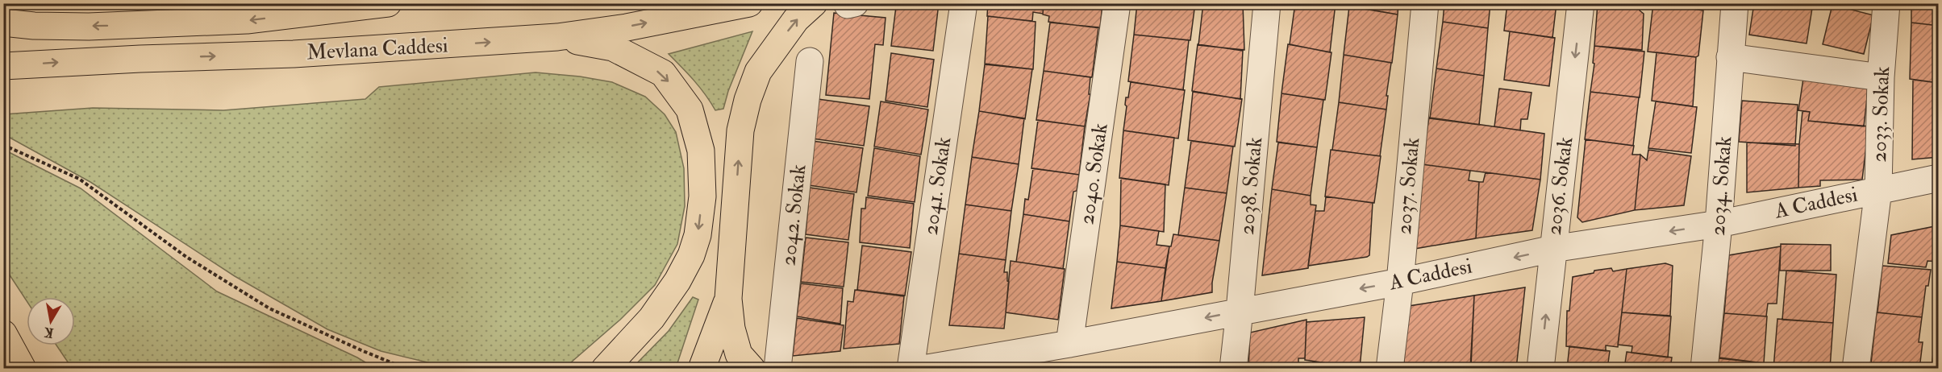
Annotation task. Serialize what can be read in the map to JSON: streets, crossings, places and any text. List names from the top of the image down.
{
  "streets": {
    "main road": ["Mevlana Caddesi"],
    "street": [
      "2033. Sokak",
      "2040. Sokak",
      "2041. Sokak",
      "2038. Sokak",
      "2037. Sokak",
      "2036. Sokak",
      "2034. Sokak",
      "A Caddesi",
      "2042. Sokak"
    ]
  },
  "crossings": [
    ["2033. Sokak", "A Caddesi"],
    ["2040. Sokak", "A Caddesi"],
    ["2038. Sokak", "A Caddesi"],
    ["2037. Sokak", "A Caddesi"],
    ["2036. Sokak", "A Caddesi"],
    ["2034. Sokak", "A Caddesi"]
  ],
  "one_way": ["A Caddesi"],
  "north": "bottom"
}
